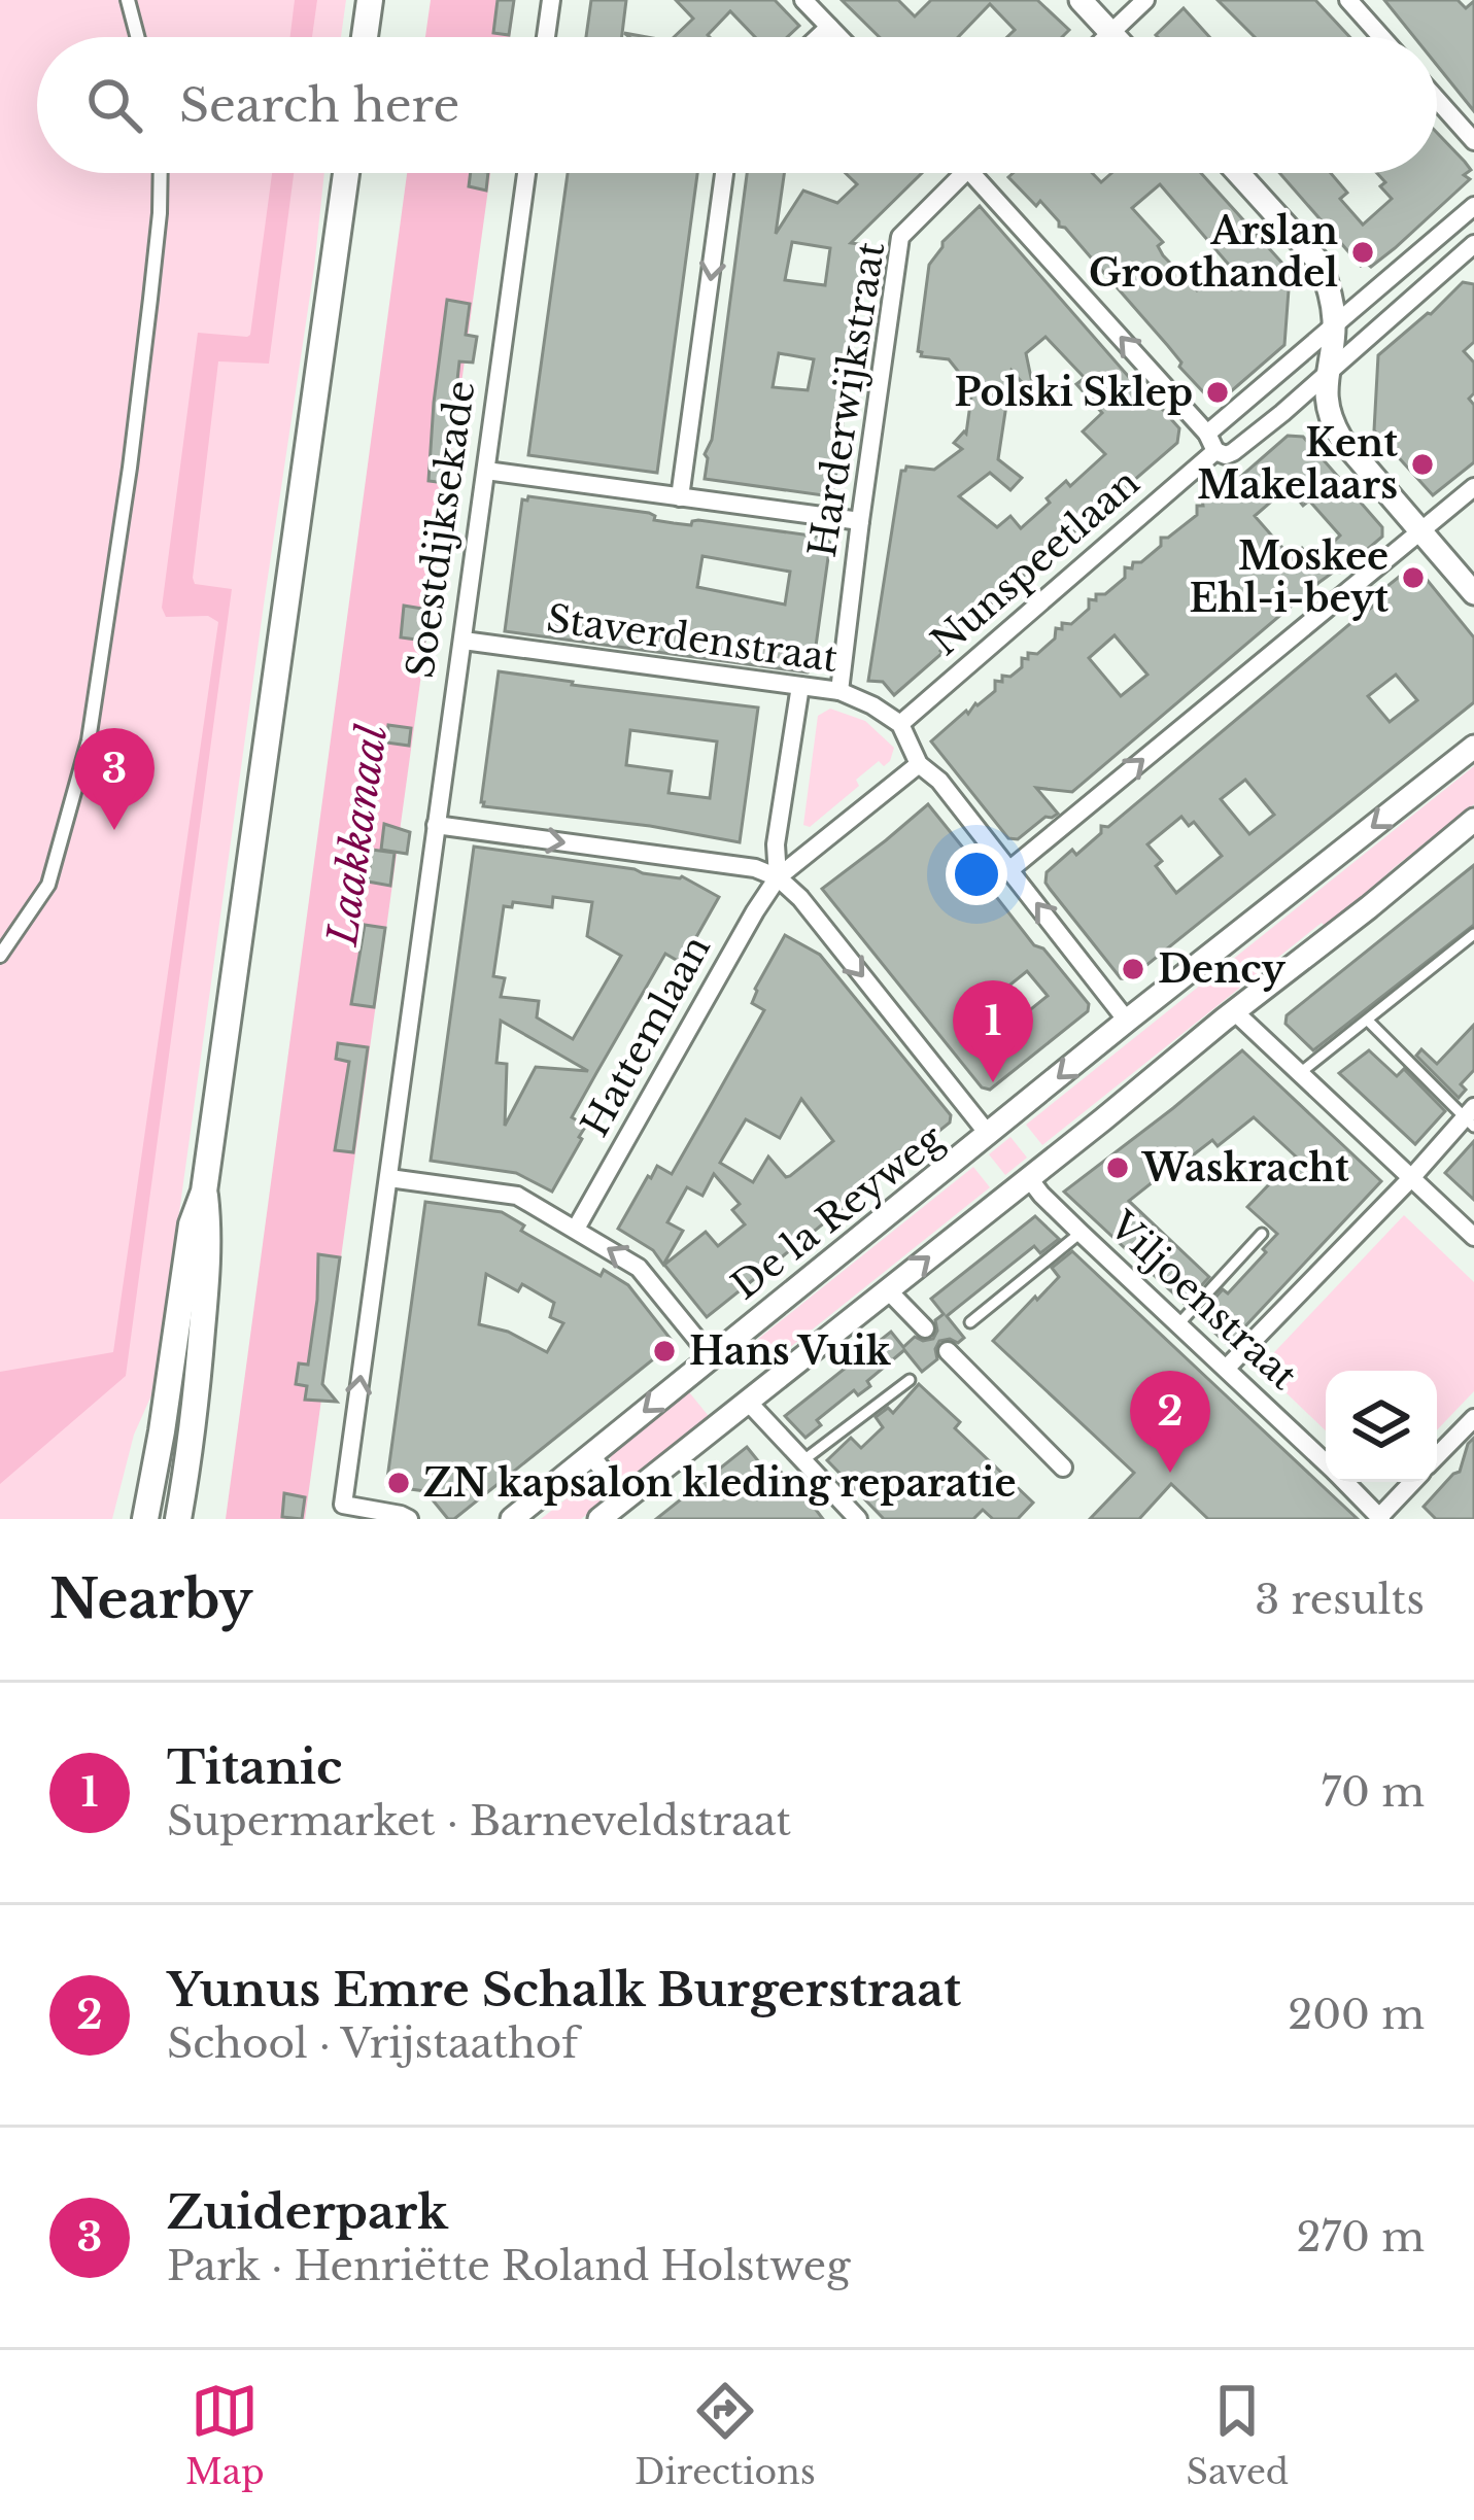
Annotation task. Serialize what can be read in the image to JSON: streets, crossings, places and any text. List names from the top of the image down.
{
  "streets": {
    "street": [
      "Harderwijkstraat",
      "Soestdijksekade",
      "Nunspeetlaan",
      "Staverdenstraat",
      "Hattemlaan",
      "De la Reyweg",
      "Viljoenstraat"
    ]
  },
  "crossings": [
    ["Harderwijkstraat", "Staverdenstraat"],
    ["Soestdijksekade", "Staverdenstraat"],
    ["Nunspeetlaan", "Staverdenstraat"],
    ["Staverdenstraat", "Hattemlaan"]
  ],
  "water": ["Laakkanaal"],
  "places": [
    "Arslan Groothandel",
    "Polski Sklep",
    "Kent Makelaars",
    "Moskee Ehl-i-beyt",
    "Dency",
    "Waskracht",
    "Hans Vuik",
    "ZN kapsalon kleding reparatie"
  ],
  "page": {
    "search": "Search here",
    "pins": ["3", "1", "2"],
    "heading": ["Nearby", "3 results"],
    "list": [
      {
        "mark": "1",
        "name": "Titanic",
        "note": "Supermarket · Barneveldstraat",
        "value": "70 m"
      },
      {
        "mark": "2",
        "name": "Yunus Emre Schalk Burgerstraat",
        "note": "School · Vrijstaathof",
        "value": "200 m"
      },
      {
        "mark": "3",
        "name": "Zuiderpark",
        "note": "Park · Henriëtte Roland Holstweg",
        "value": "270 m"
      }
    ],
    "nav": ["Map", "Directions", "Saved"]
  }
}
